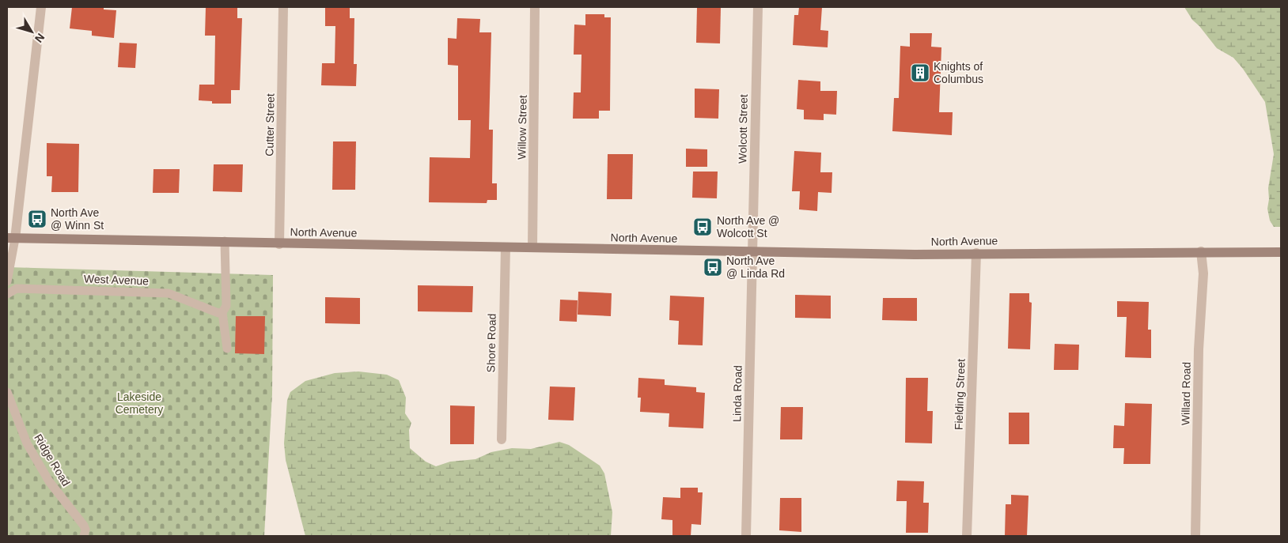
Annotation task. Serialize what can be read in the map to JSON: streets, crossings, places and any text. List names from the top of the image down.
{
  "streets": {
    "street": [
      "Cutter Street",
      "Willow Street",
      "Wolcott Street",
      "North Avenue",
      "Shore Road",
      "Linda Road",
      "Willard Road",
      "Fielding Street"
    ],
    "lane": ["West Avenue", "Ridge Road"]
  },
  "crossings": [
    ["Cutter Street", "North Avenue"],
    ["Willow Street", "North Avenue"],
    ["Wolcott Street", "North Avenue"],
    ["Wolcott Street", "Linda Road"],
    ["North Avenue", "Shore Road"],
    ["North Avenue", "Linda Road"],
    ["North Avenue", "Willard Road"],
    ["North Avenue", "Fielding Street"]
  ],
  "parks": ["Lakeside Cemetery"],
  "places": {
    "building": ["Knights of Columbus"],
    "bus stop": ["North Ave @ Winn St", "North Ave @ Wolcott St", "North Ave @ Linda Rd"]
  },
  "north": "bottom right"
}
